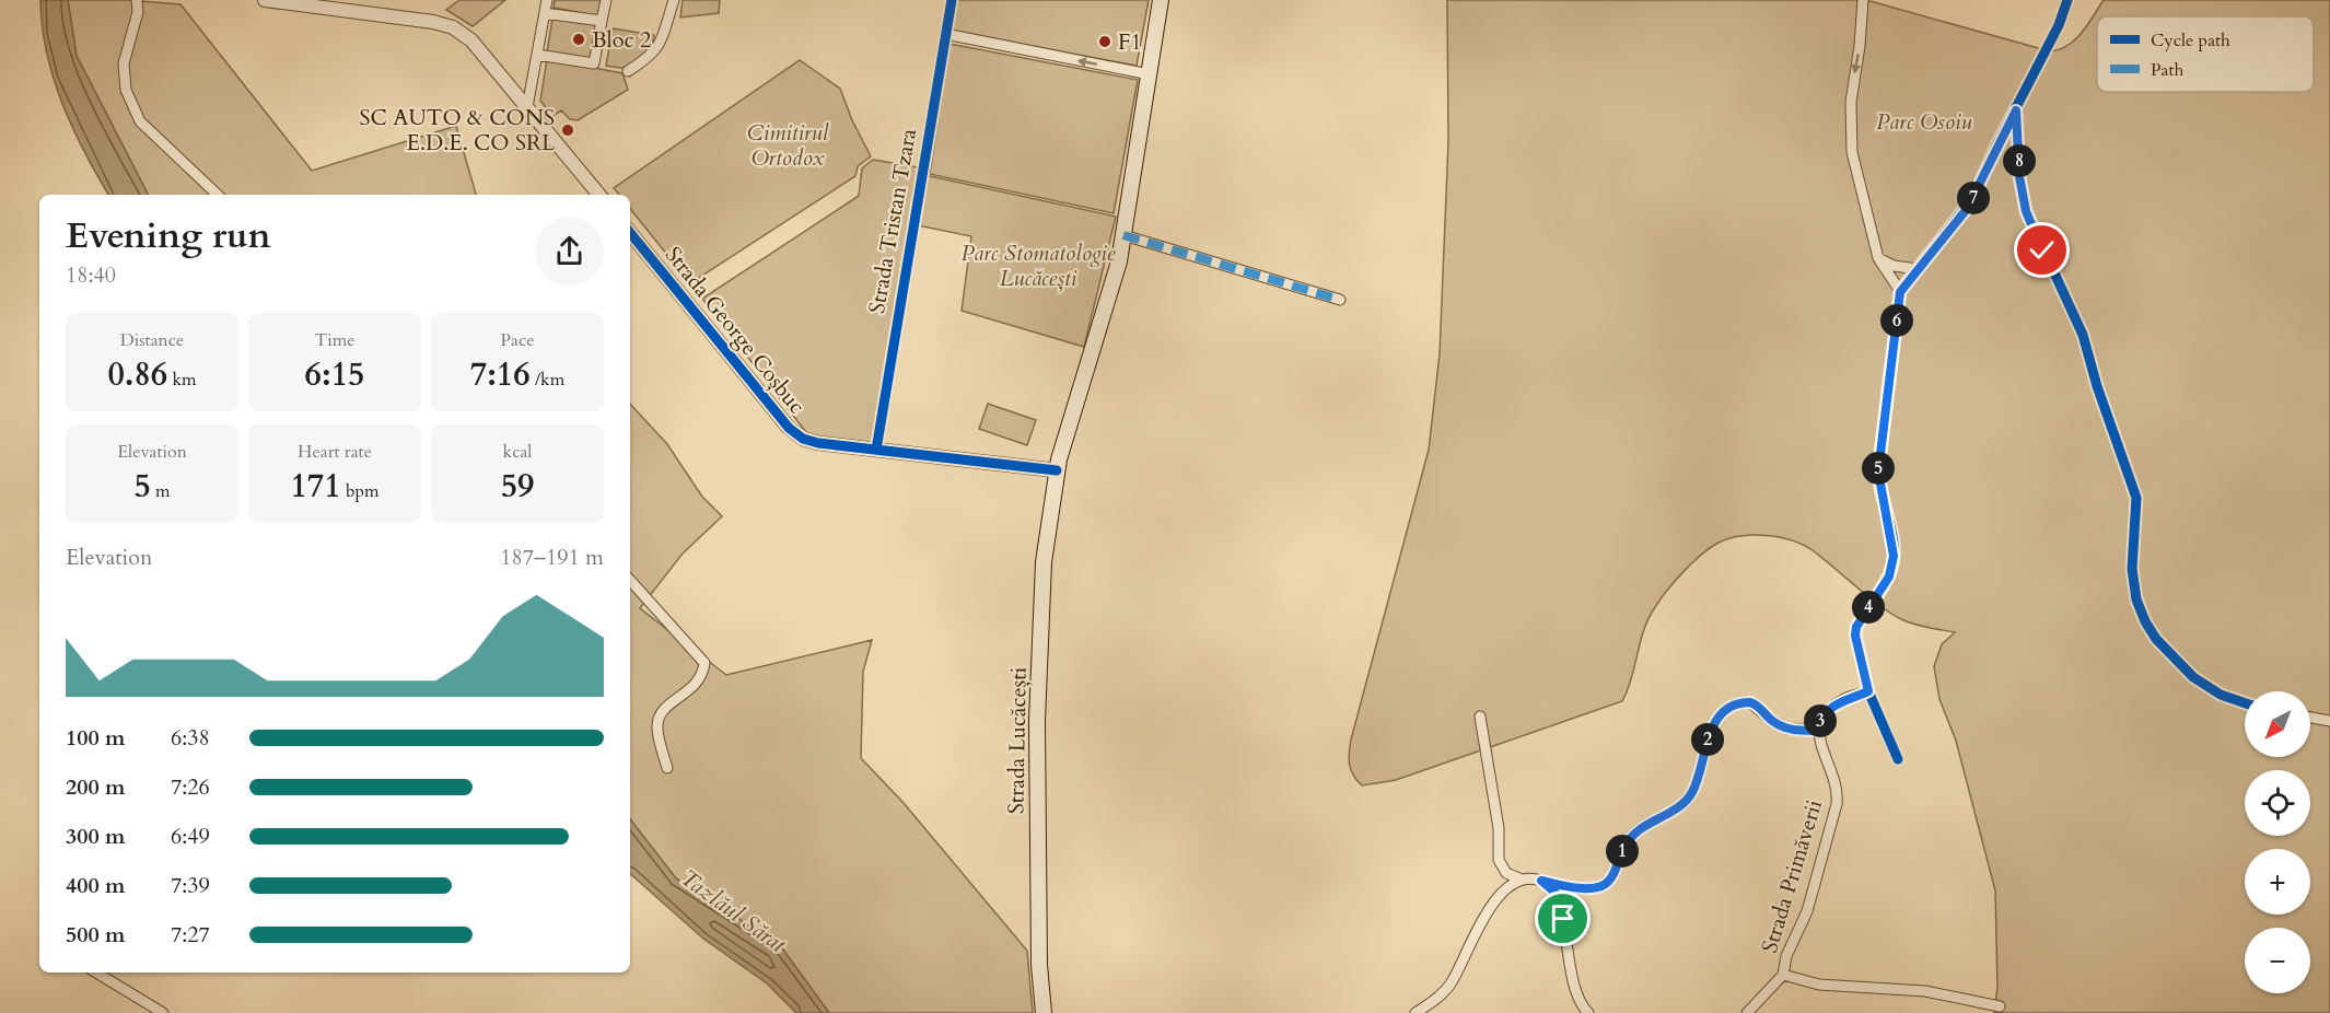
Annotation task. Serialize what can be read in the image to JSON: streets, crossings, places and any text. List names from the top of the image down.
{
  "streets": {
    "main road": ["Strada Lucăcești"],
    "street": ["Strada Tristan Tzara", "Strada George Coșbuc", "Strada Primăverii"]
  },
  "crossings": [
    ["Strada Tristan Tzara", "Strada George Coșbuc"],
    ["Strada George Coșbuc", "Strada Lucăcești"]
  ],
  "water": ["Tazlăul Sărat"],
  "parks": ["Parc Osoiu", "Cimitirul Ortodox", "Parc Stomatologie Lucăcești"],
  "places": ["Bloc 2", "F1", "SC AUTO & CONS E.D.E. CO SRL"],
  "legend": ["Cycle path", "Path"],
  "north": "bottom left",
  "page": {
    "pins": [
      "8",
      "7",
      "6",
      "5",
      "4",
      "3",
      "2",
      "1"
    ],
    "heading": ["Evening run", "18:40"],
    "stats": [
      ["Distance", "0.86 km"],
      ["Time", "6:15"],
      ["Pace", "7:16 /km"],
      ["Elevation", "5 m"],
      ["Heart rate", "171 bpm"],
      ["kcal", "59"]
    ],
    "chart": ["Elevation", "187–191 m"],
    "map_buttons": ["+", "−"],
    "list": [
      {
        "name": "100 m",
        "note": "6:38"
      },
      {
        "name": "200 m",
        "note": "7:26"
      },
      {
        "name": "300 m",
        "note": "6:49"
      },
      {
        "name": "400 m",
        "note": "7:39"
      },
      {
        "name": "500 m",
        "note": "7:27"
      }
    ]
  }
}
